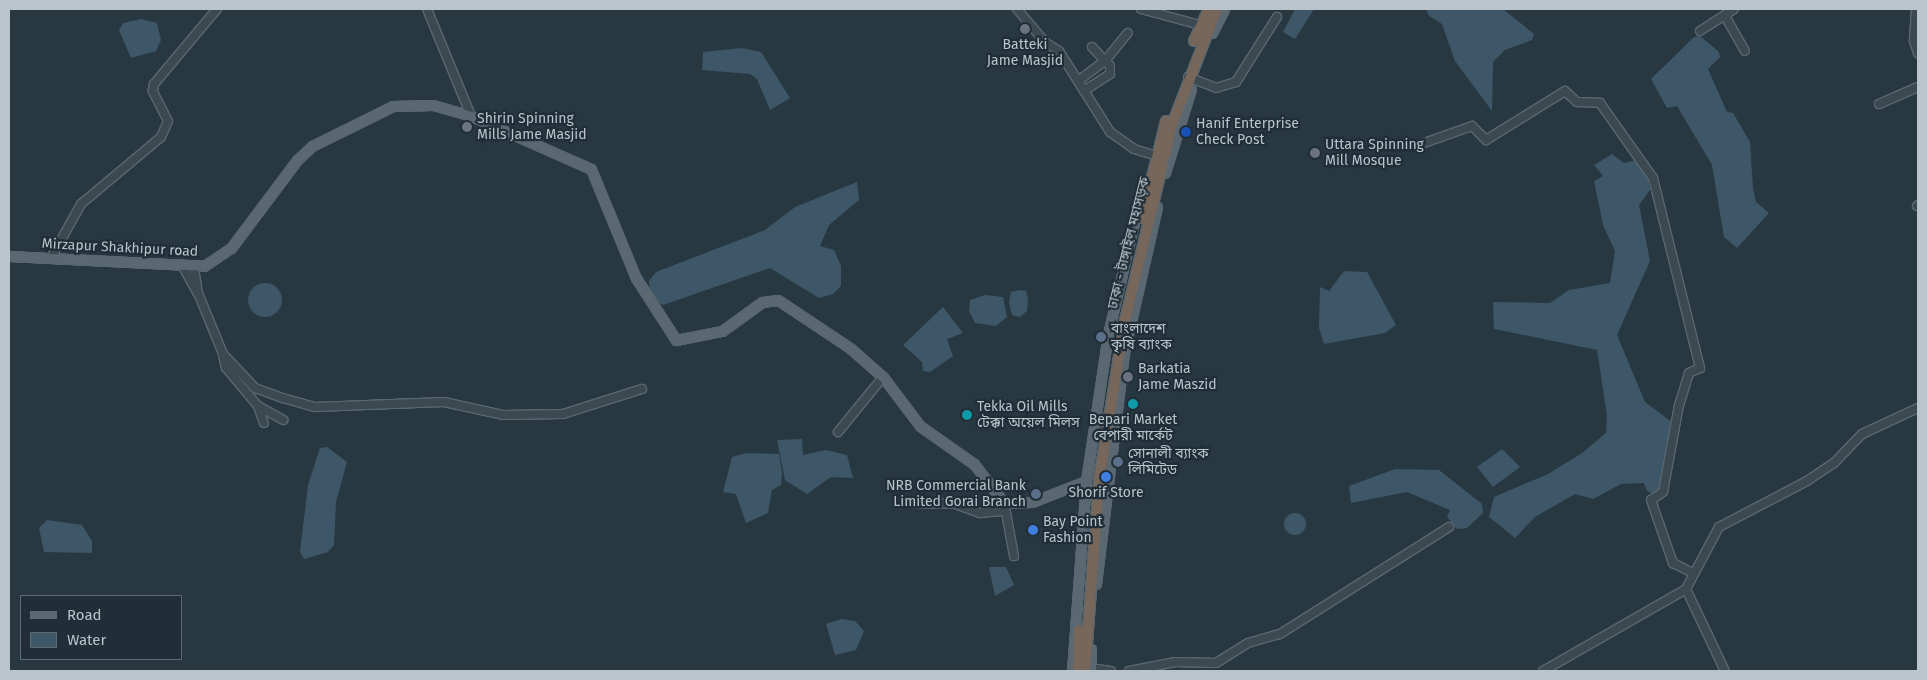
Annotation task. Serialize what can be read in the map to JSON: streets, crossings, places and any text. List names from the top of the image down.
{
  "streets": {
    "highway": ["ঢাকা - টাঙ্গাইল মহাসড়ক"],
    "main road": ["Mirzapur Shakhipur road"]
  },
  "places": [
    "Batteki Jame Masjid",
    "Shirin Spinning Mills Jame Masjid",
    "Hanif Enterprise Check Post",
    "Uttara Spinning Mill Mosque",
    "বাংলাদেশ কৃষি ব্যাংক",
    "Barkatia Jame Maszid",
    "Bepari Market বেপারী মার্কেট",
    "Tekka Oil Mills টেক্কা অয়েল মিলস",
    "সোনালী ব্যাংক লিমিটেড",
    "Shorif Store",
    "NRB Commercial Bank Limited Gorai Branch",
    "Bay Point Fashion"
  ],
  "legend": ["Road", "Water"]
}
